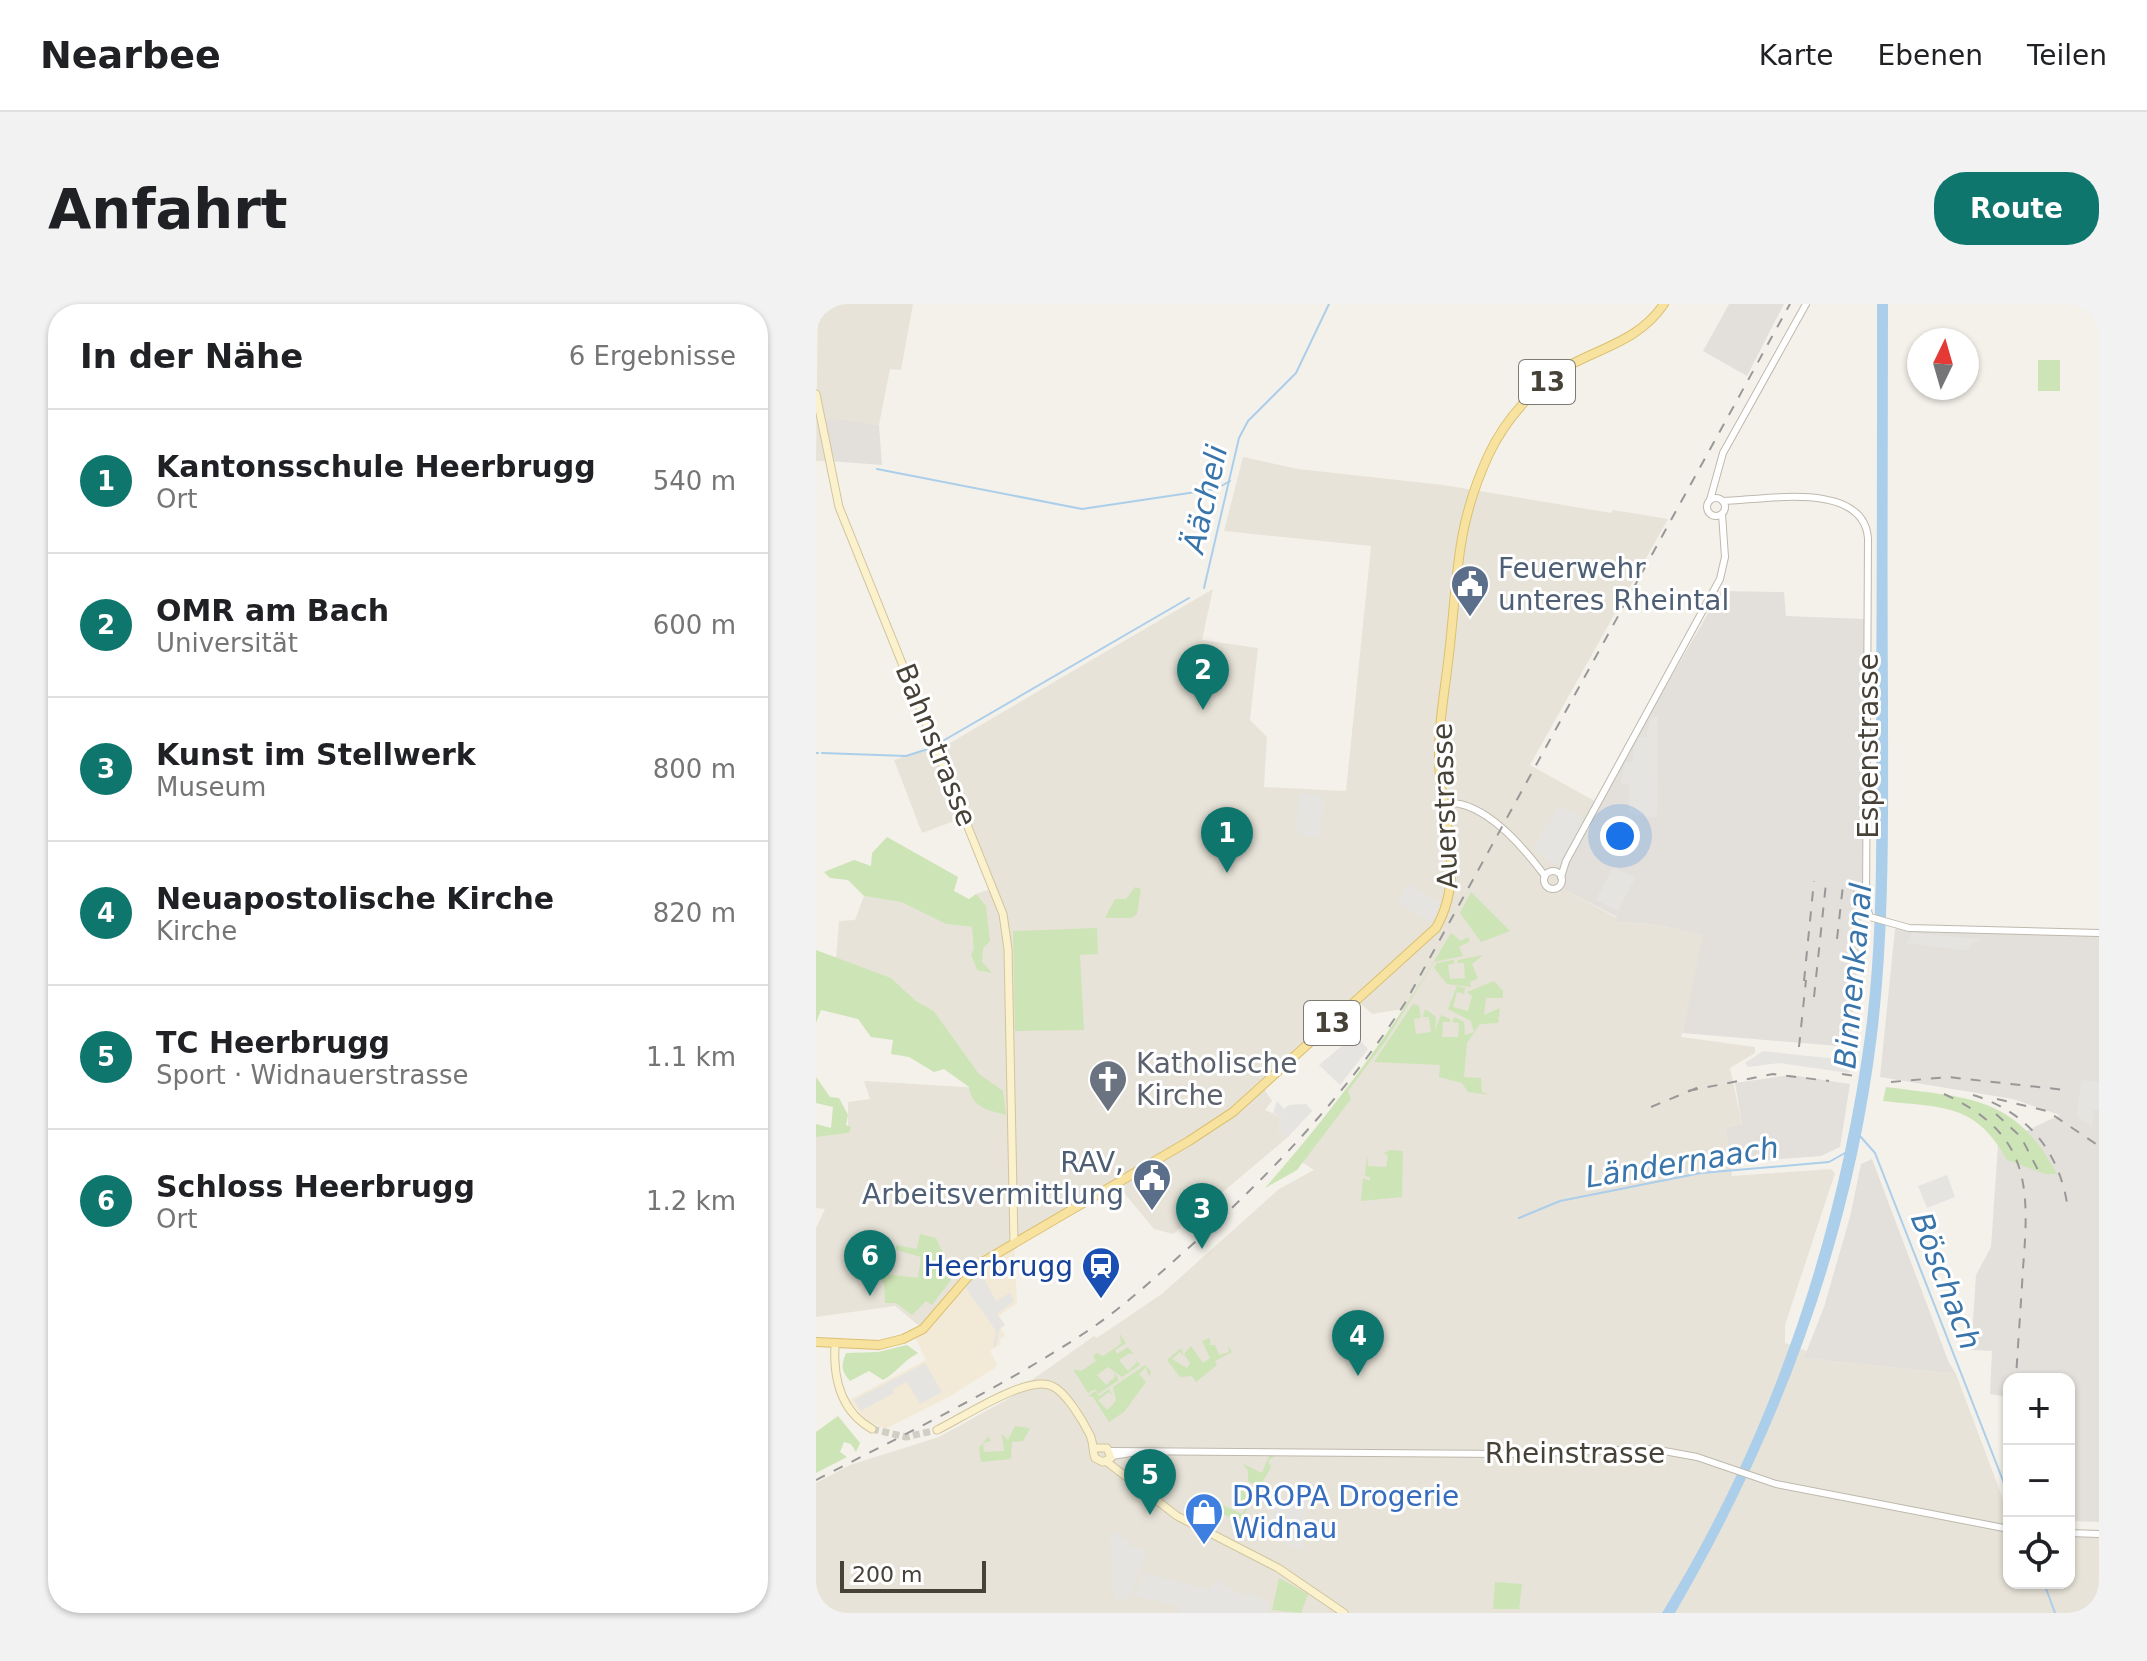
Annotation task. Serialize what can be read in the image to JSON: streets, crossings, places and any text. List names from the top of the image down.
{
  "streets": {
    "main road": ["13", "Bahnstrasse", "Auerstrasse"],
    "street": ["Espenstrasse", "Rheinstrasse"]
  },
  "crossings": [
    ["13", "Bahnstrasse"],
    ["13", "Auerstrasse"],
    ["Bahnstrasse", "Auerstrasse"]
  ],
  "water": [
    "Äächeli",
    "Binnenkanal",
    "Ländernaach",
    "Böschach"
  ],
  "places": {
    "public building": ["Feuerwehr unteres Rheintal", "RAV, Arbeitsvermittlung"],
    "church": ["Katholische Kirche"],
    "station": ["Heerbrugg"],
    "shop": ["DROPA Drogerie Widnau"]
  },
  "scale_bar": "200 m",
  "north": "top",
  "page": {
    "header": "Nearbee",
    "nav": ["Karte", "Ebenen", "Teilen"],
    "buttons": "Route",
    "title": "Anfahrt",
    "heading": ["In der Nähe", "6 Ergebnisse"],
    "list": [
      {
        "mark": "1",
        "name": "Kantonsschule Heerbrugg",
        "note": "Ort",
        "value": "540 m"
      },
      {
        "mark": "2",
        "name": "OMR am Bach",
        "note": "Universität",
        "value": "600 m"
      },
      {
        "mark": "3",
        "name": "Kunst im Stellwerk",
        "note": "Museum",
        "value": "800 m"
      },
      {
        "mark": "4",
        "name": "Neuapostolische Kirche",
        "note": "Kirche",
        "value": "820 m"
      },
      {
        "mark": "5",
        "name": "TC Heerbrugg",
        "note": "Sport · Widnauerstrasse",
        "value": "1.1 km"
      },
      {
        "mark": "6",
        "name": "Schloss Heerbrugg",
        "note": "Ort",
        "value": "1.2 km"
      }
    ],
    "pins": [
      "2",
      "1",
      "3",
      "6",
      "4",
      "5"
    ],
    "map_buttons": ["+", "−"],
    "scale": "200 m"
  }
}
